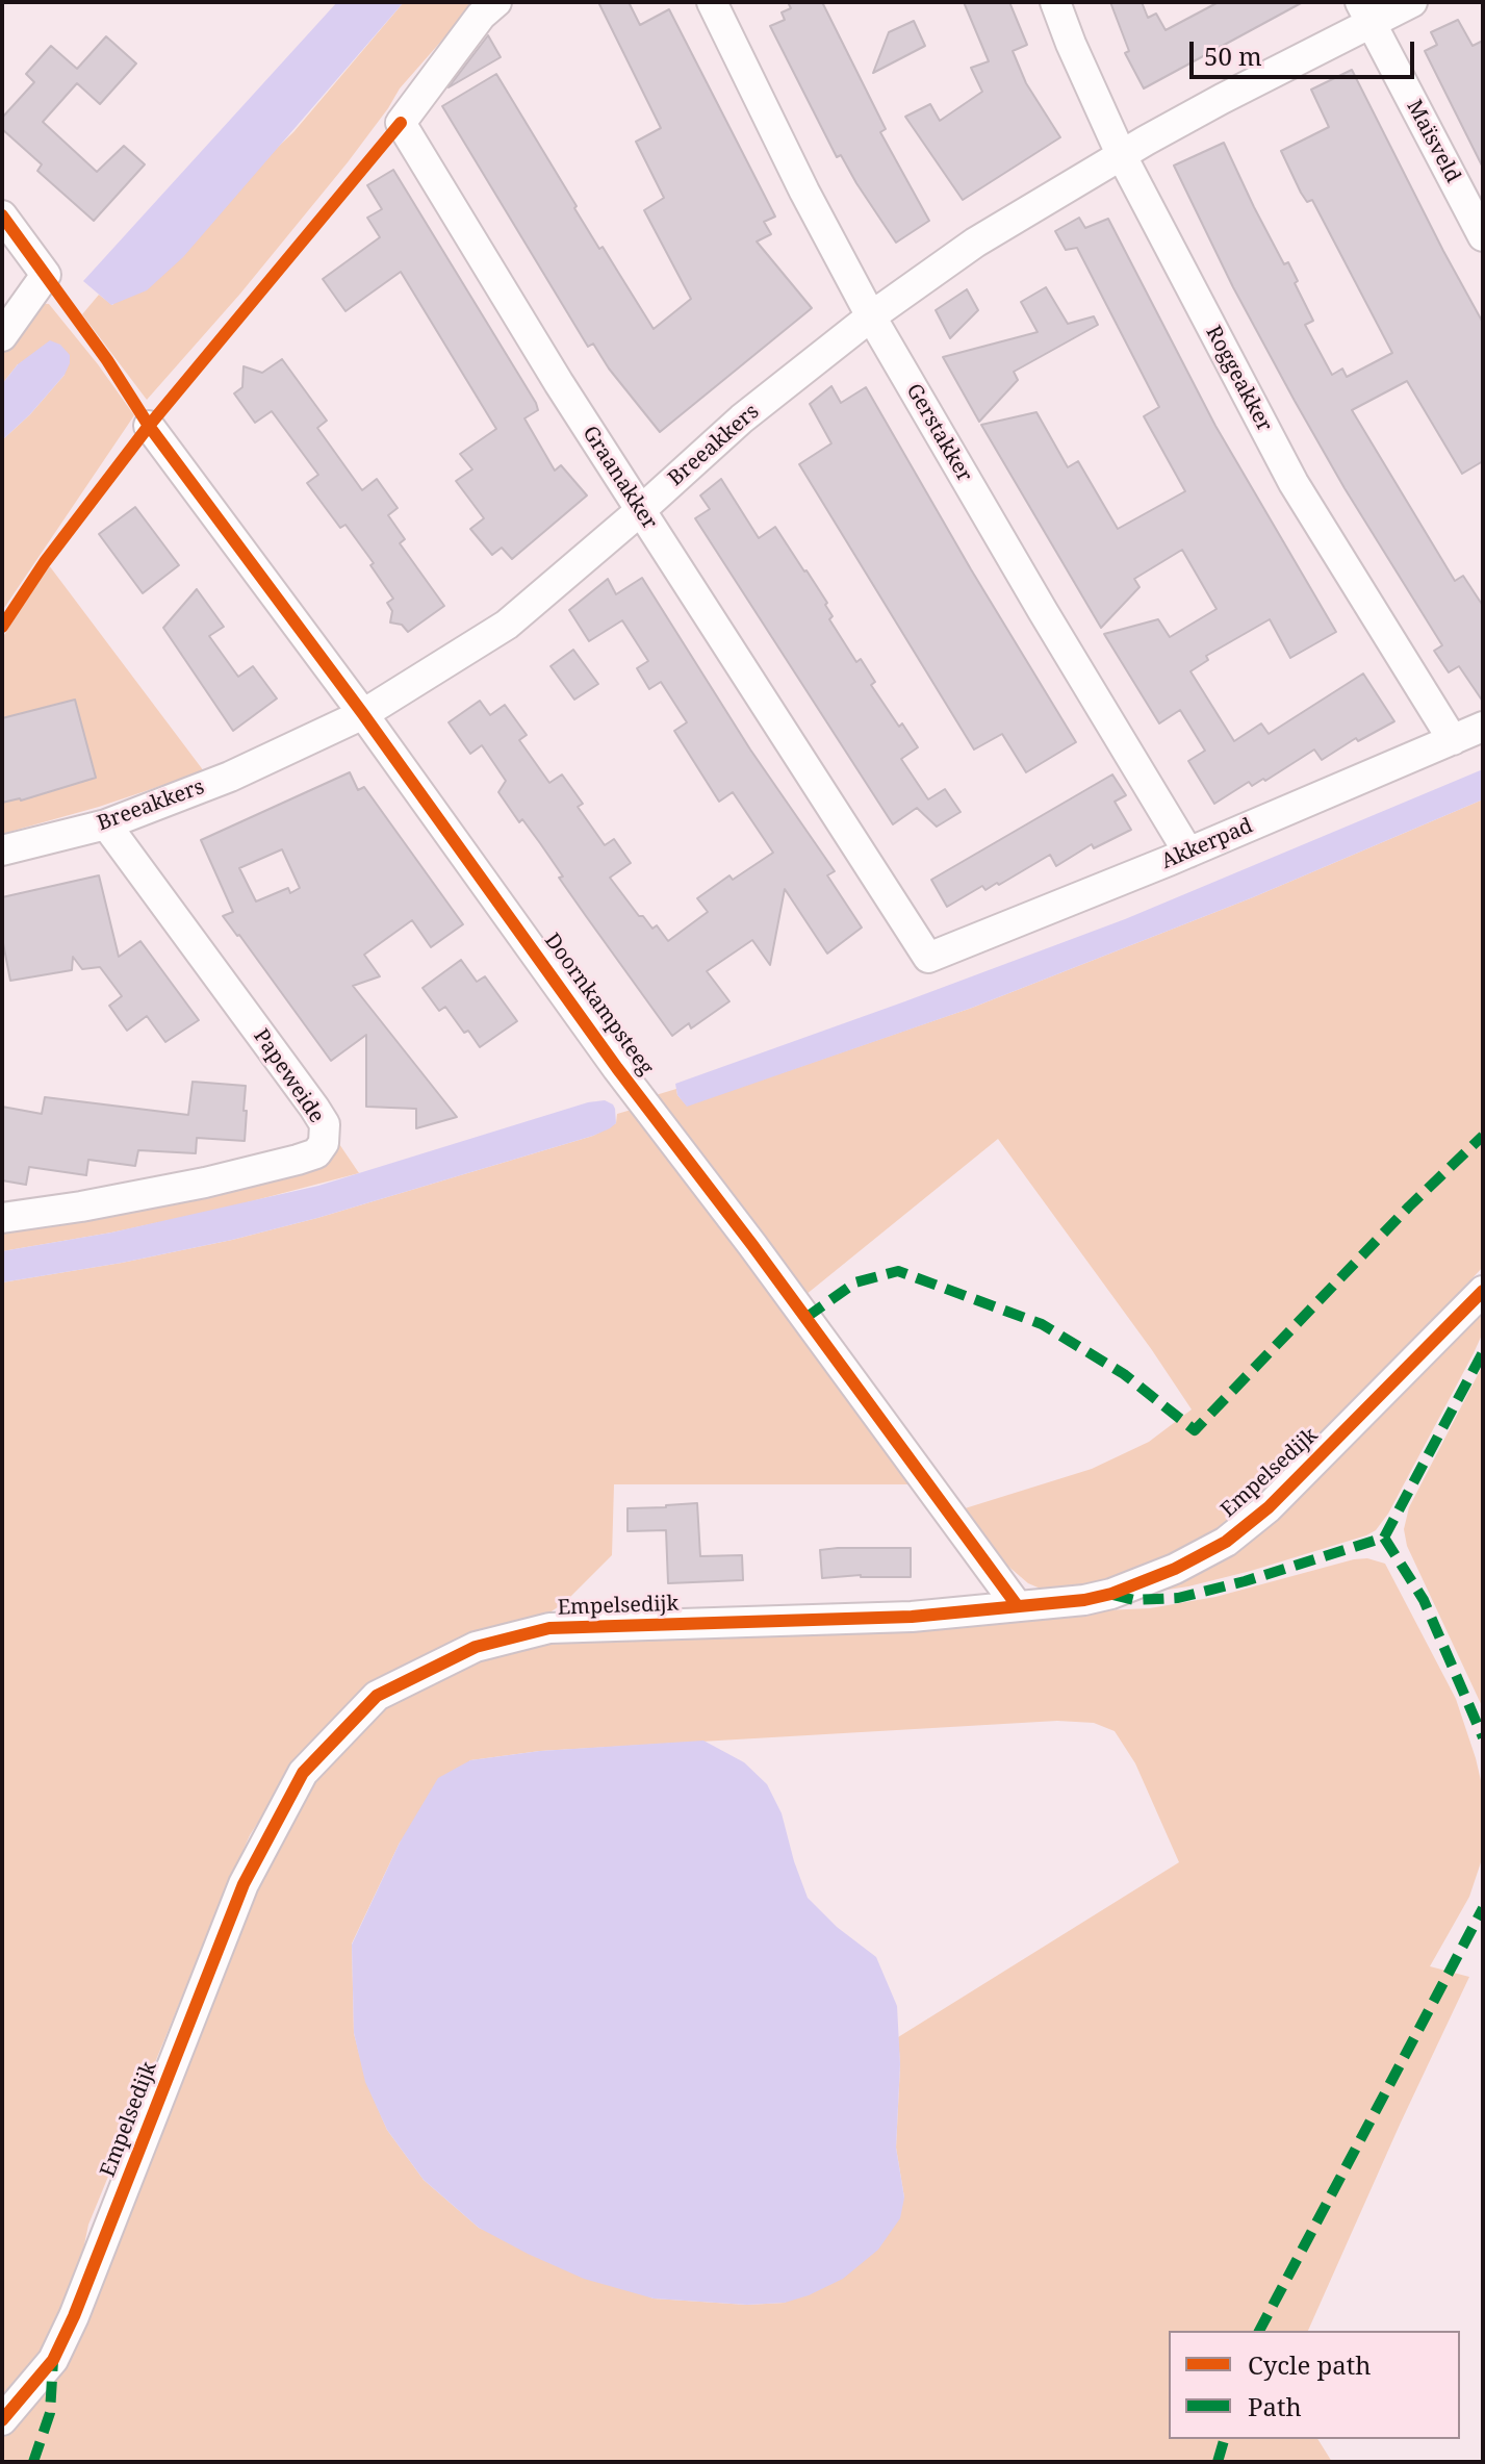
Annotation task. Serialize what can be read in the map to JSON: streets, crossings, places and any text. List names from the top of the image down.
{
  "streets": {
    "street": [
      "Maïsveld",
      "Roggeakker",
      "Gerstakker",
      "Breeakkers",
      "Graanakker",
      "Akkerpad",
      "Doornkampsteeg",
      "Papeweide",
      "Empelsedijk"
    ]
  },
  "crossings": [
    ["Maïsveld", "Breeakkers"],
    ["Roggeakker", "Breeakkers"],
    ["Roggeakker", "Akkerpad"],
    ["Gerstakker", "Breeakkers"],
    ["Gerstakker", "Akkerpad"],
    ["Breeakkers", "Graanakker"],
    ["Breeakkers", "Doornkampsteeg"],
    ["Breeakkers", "Papeweide"],
    ["Graanakker", "Akkerpad"],
    ["Doornkampsteeg", "Empelsedijk"]
  ],
  "legend": ["Cycle path", "Path"],
  "scale_bar": "50 m"
}
